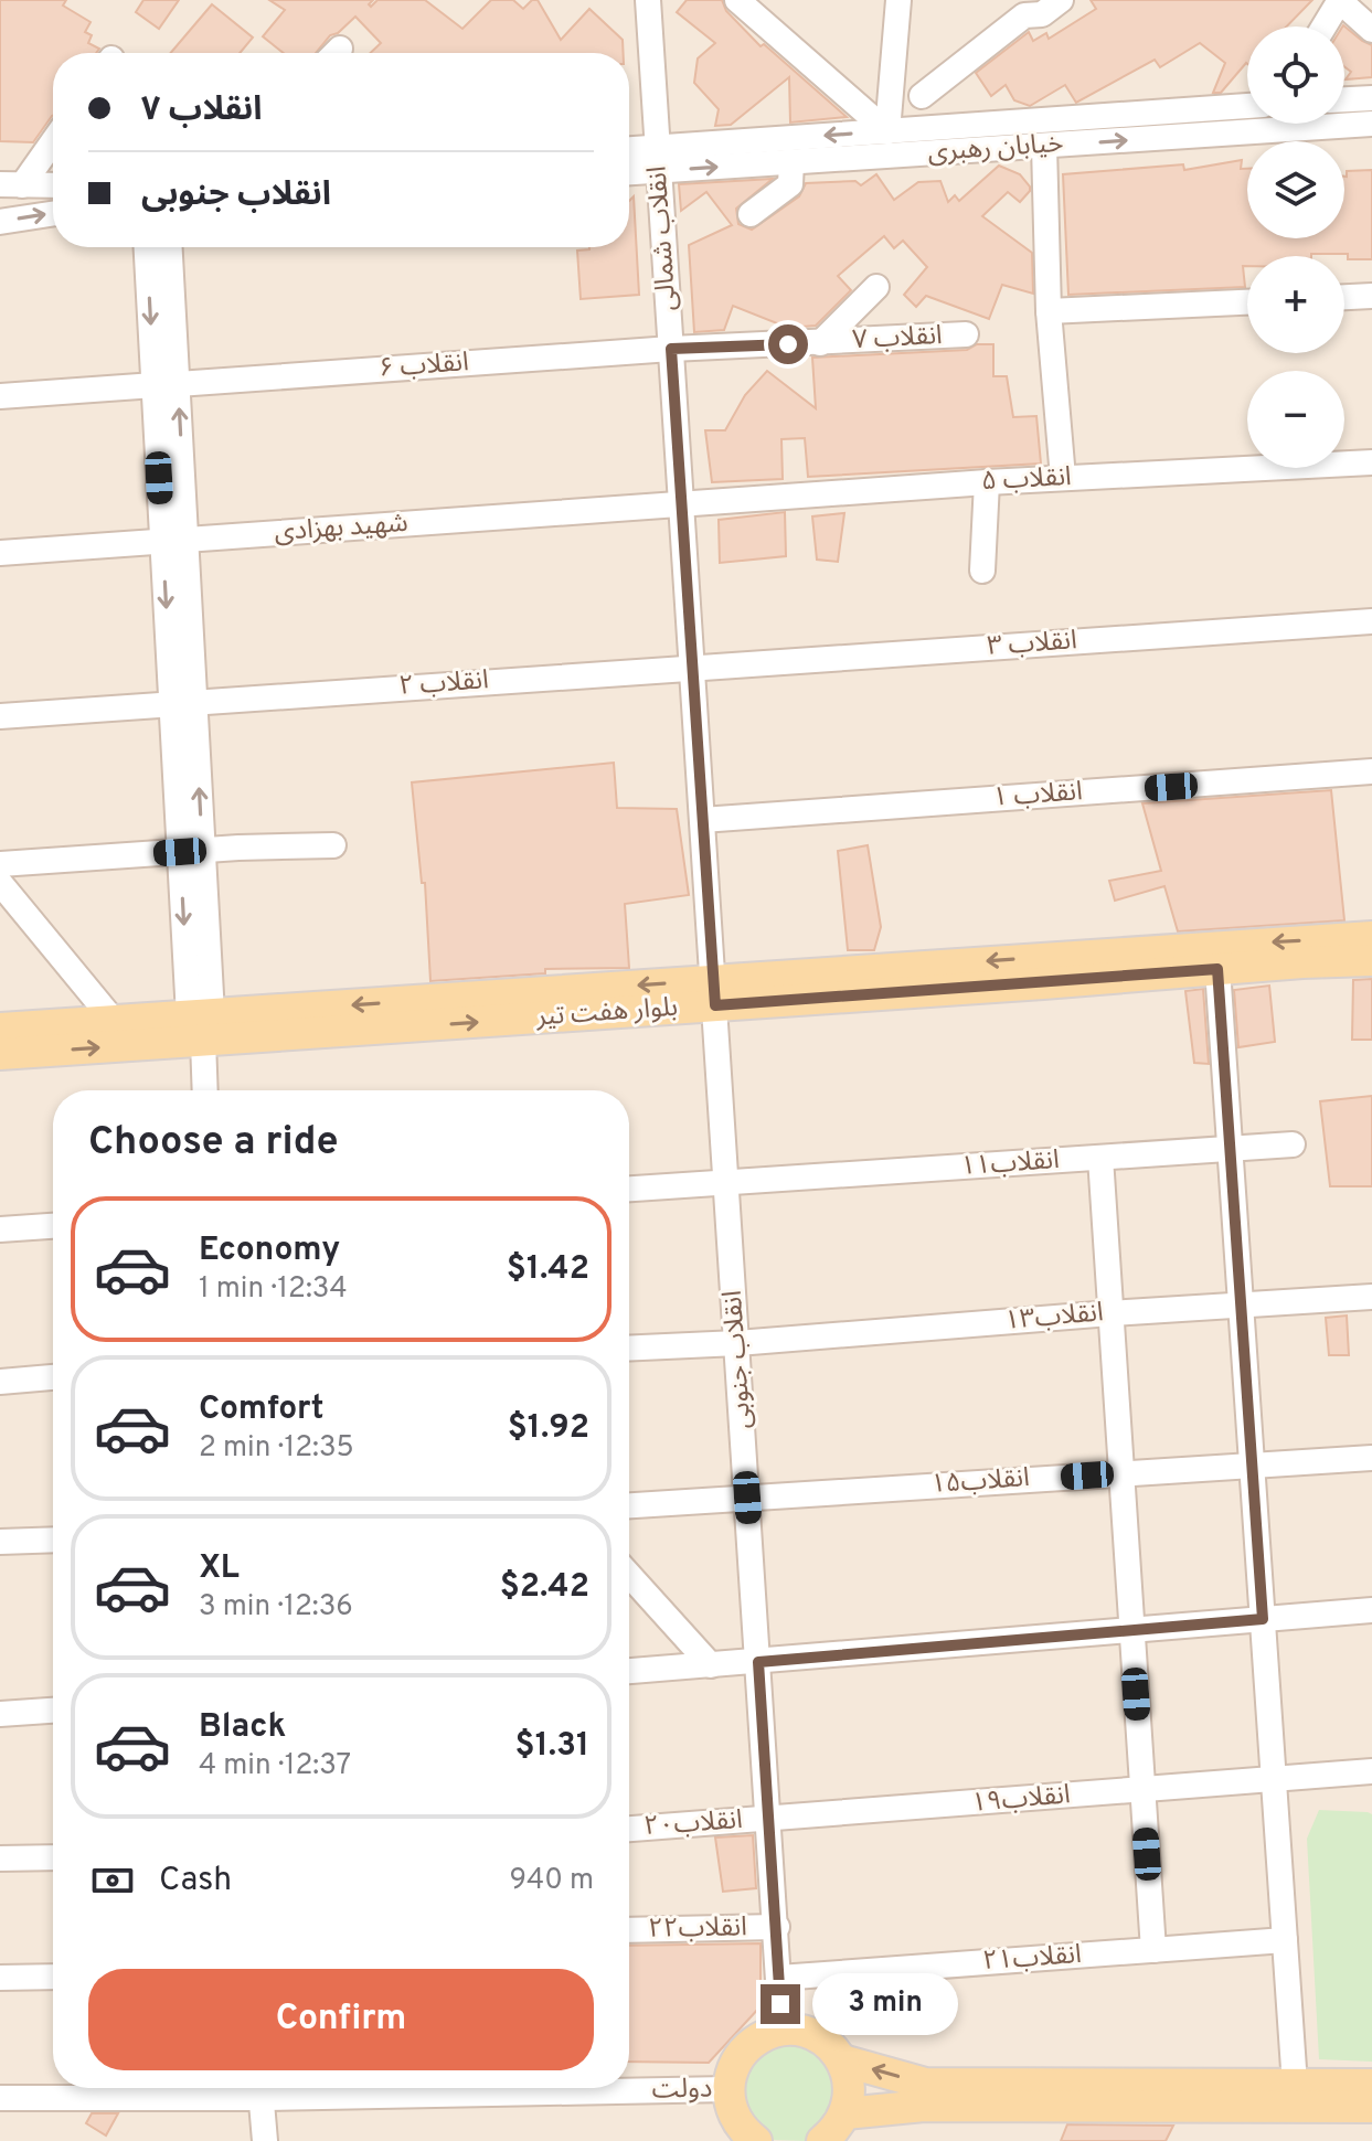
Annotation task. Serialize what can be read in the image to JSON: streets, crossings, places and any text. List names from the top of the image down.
{
  "streets": {
    "main road": ["بلوار هفت تیر"],
    "street": [
      "خیابان رهبری",
      "انقلاب شمالی",
      "انقلاب ۷",
      "انقلاب ۶",
      "انقلاب ۵",
      "شهید بهزادی",
      "انقلاب ۳",
      "انقلاب ۲",
      "انقلاب ۱",
      "انقلاب۱۱",
      "انقلاب۱۳",
      "انقلاب جنوبی",
      "انقلاب۱۵",
      "انقلاب۱۹",
      "انقلاب۲۰",
      "انقلاب۲۲",
      "انقلاب۲۱",
      "دولت"
    ]
  },
  "crossings": [
    ["خیابان رهبری", "انقلاب شمالی"],
    ["انقلاب شمالی", "انقلاب ۷"],
    ["انقلاب شمالی", "انقلاب ۶"],
    ["انقلاب شمالی", "انقلاب ۵"],
    ["انقلاب شمالی", "شهید بهزادی"],
    ["انقلاب شمالی", "انقلاب ۳"],
    ["انقلاب شمالی", "انقلاب ۲"],
    ["انقلاب شمالی", "انقلاب ۱"],
    ["انقلاب شمالی", "بلوار هفت تیر"],
    ["انقلاب شمالی", "انقلاب جنوبی"],
    ["انقلاب ۷", "انقلاب ۶"],
    ["انقلاب ۵", "شهید بهزادی"],
    ["انقلاب ۳", "انقلاب ۲"],
    ["بلوار هفت تیر", "انقلاب جنوبی"],
    ["انقلاب۱۱", "انقلاب جنوبی"],
    ["انقلاب۱۳", "انقلاب جنوبی"],
    ["انقلاب جنوبی", "انقلاب۱۵"],
    ["انقلاب جنوبی", "انقلاب۱۹"],
    ["انقلاب جنوبی", "انقلاب۲۰"],
    ["انقلاب جنوبی", "انقلاب۲۲"],
    ["انقلاب جنوبی", "انقلاب۲۱"],
    ["انقلاب۱۹", "انقلاب۲۰"]
  ],
  "page": {
    "map_buttons": ["+", "−"],
    "banner": ["انقلاب ۷", "انقلاب جنوبی"],
    "heading": "Choose a ride",
    "list": [
      {
        "name": "Economy",
        "note": "1 min · 12:34",
        "value": "$1.42"
      },
      {
        "name": "Comfort",
        "note": "2 min · 12:35",
        "value": "$1.92"
      },
      {
        "name": "XL",
        "note": "3 min · 12:36",
        "value": "$2.42"
      },
      {
        "name": "Black",
        "note": "4 min · 12:37",
        "value": "$1.31"
      }
    ],
    "pay": ["Cash", "940 m"],
    "buttons": "Confirm",
    "bubble": "3 min"
  }
}
